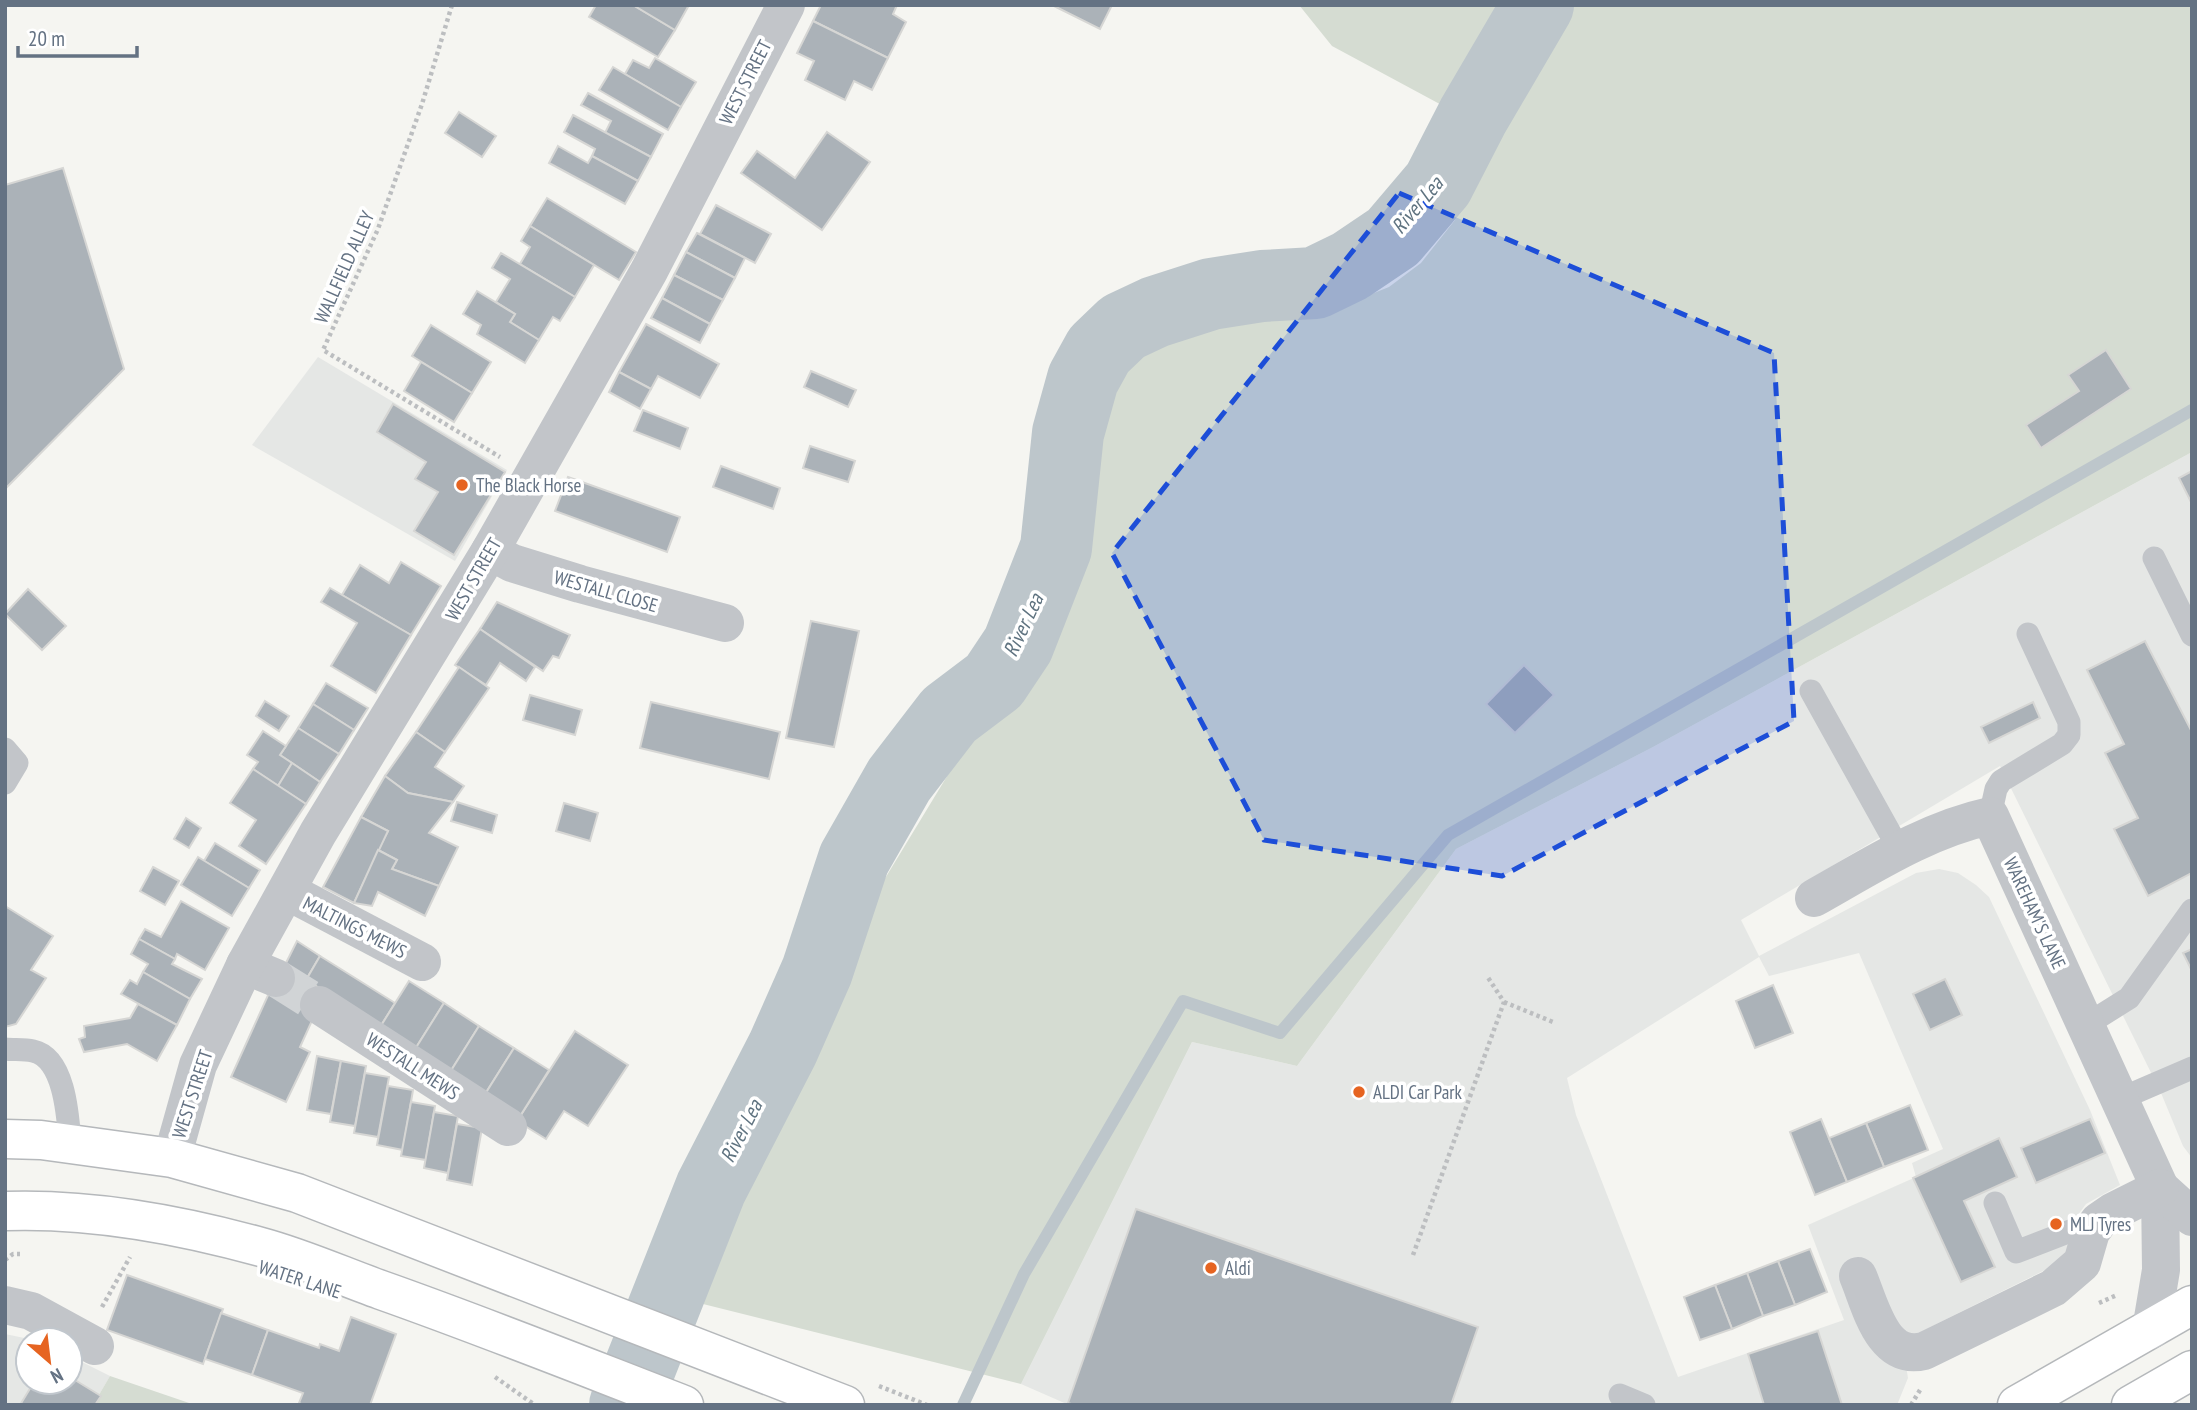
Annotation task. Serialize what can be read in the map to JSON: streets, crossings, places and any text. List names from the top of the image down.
{
  "streets": {
    "street": [
      "WEST STREET",
      "WESTALL CLOSE",
      "WAREHAM'S LANE",
      "MALTINGS MEWS",
      "WESTALL MEWS"
    ],
    "path": ["WALLFIELD ALLEY"]
  },
  "crossings": [
    ["WEST STREET", "WALLFIELD ALLEY"],
    ["WEST STREET", "WESTALL CLOSE"],
    ["WEST STREET", "MALTINGS MEWS"]
  ],
  "water": ["River Lea"],
  "places": [
    "The Black Horse",
    "ALDI Car Park",
    "MLJ Tyres",
    "Aldi"
  ],
  "scale_bar": "20 m",
  "north": "bottom right"
}
